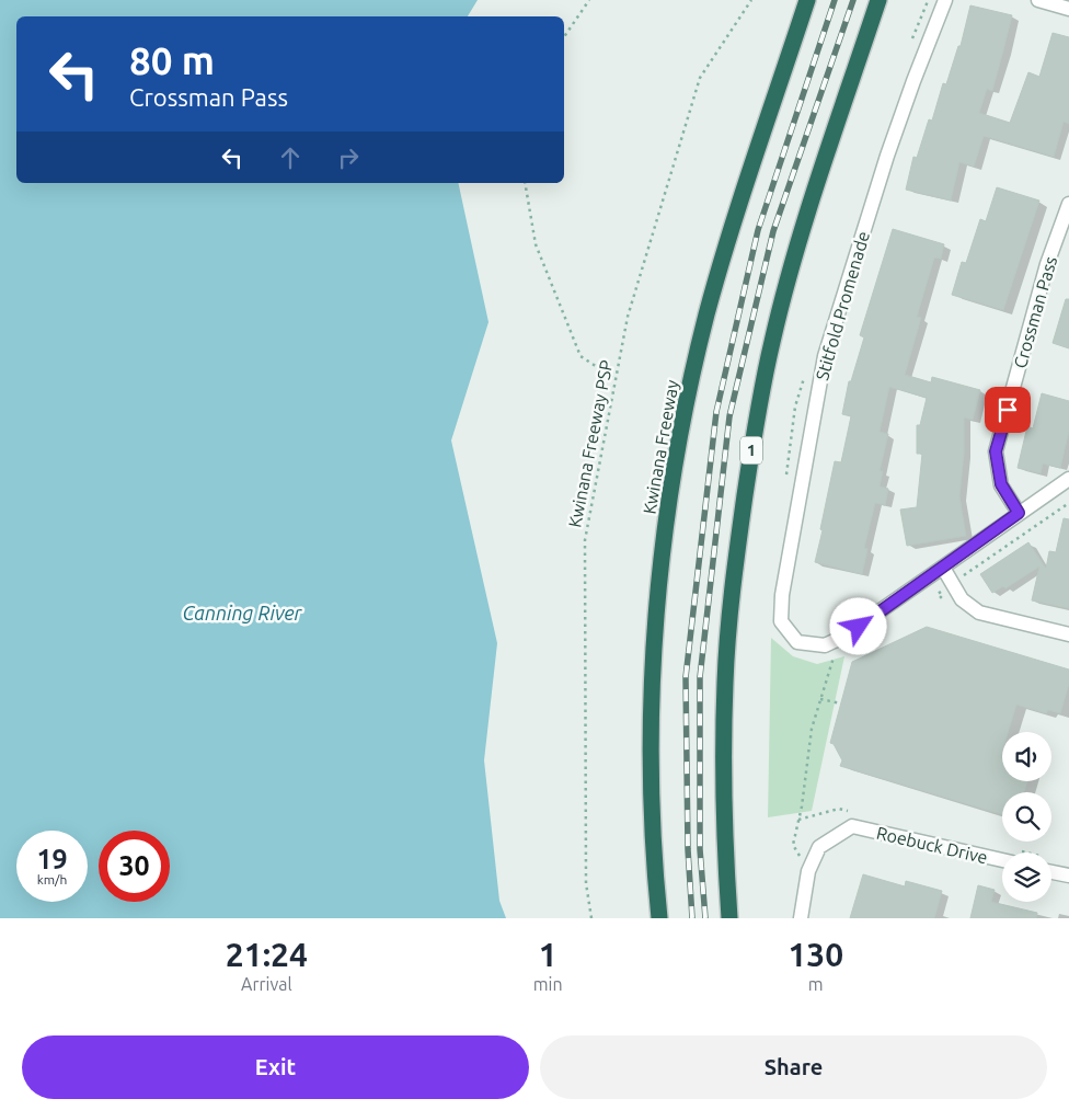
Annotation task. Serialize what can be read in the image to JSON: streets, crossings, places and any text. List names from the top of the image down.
{
  "streets": {
    "highway": ["Kwinana Freeway", "1"],
    "street": ["Stitfold Promenade", "Crossman Pass", "Roebuck Drive"],
    "path": ["Kwinana Freeway PSP"]
  },
  "water": ["Canning River"],
  "page": {
    "turn": ["80 m", "Crossman Pass"],
    "speed": "19 km/h",
    "limit": "30",
    "eta": [
      "21:24",
      "Arrival",
      "1",
      "min",
      "130",
      "m"
    ],
    "buttons": ["Exit", "Share"]
  }
}
